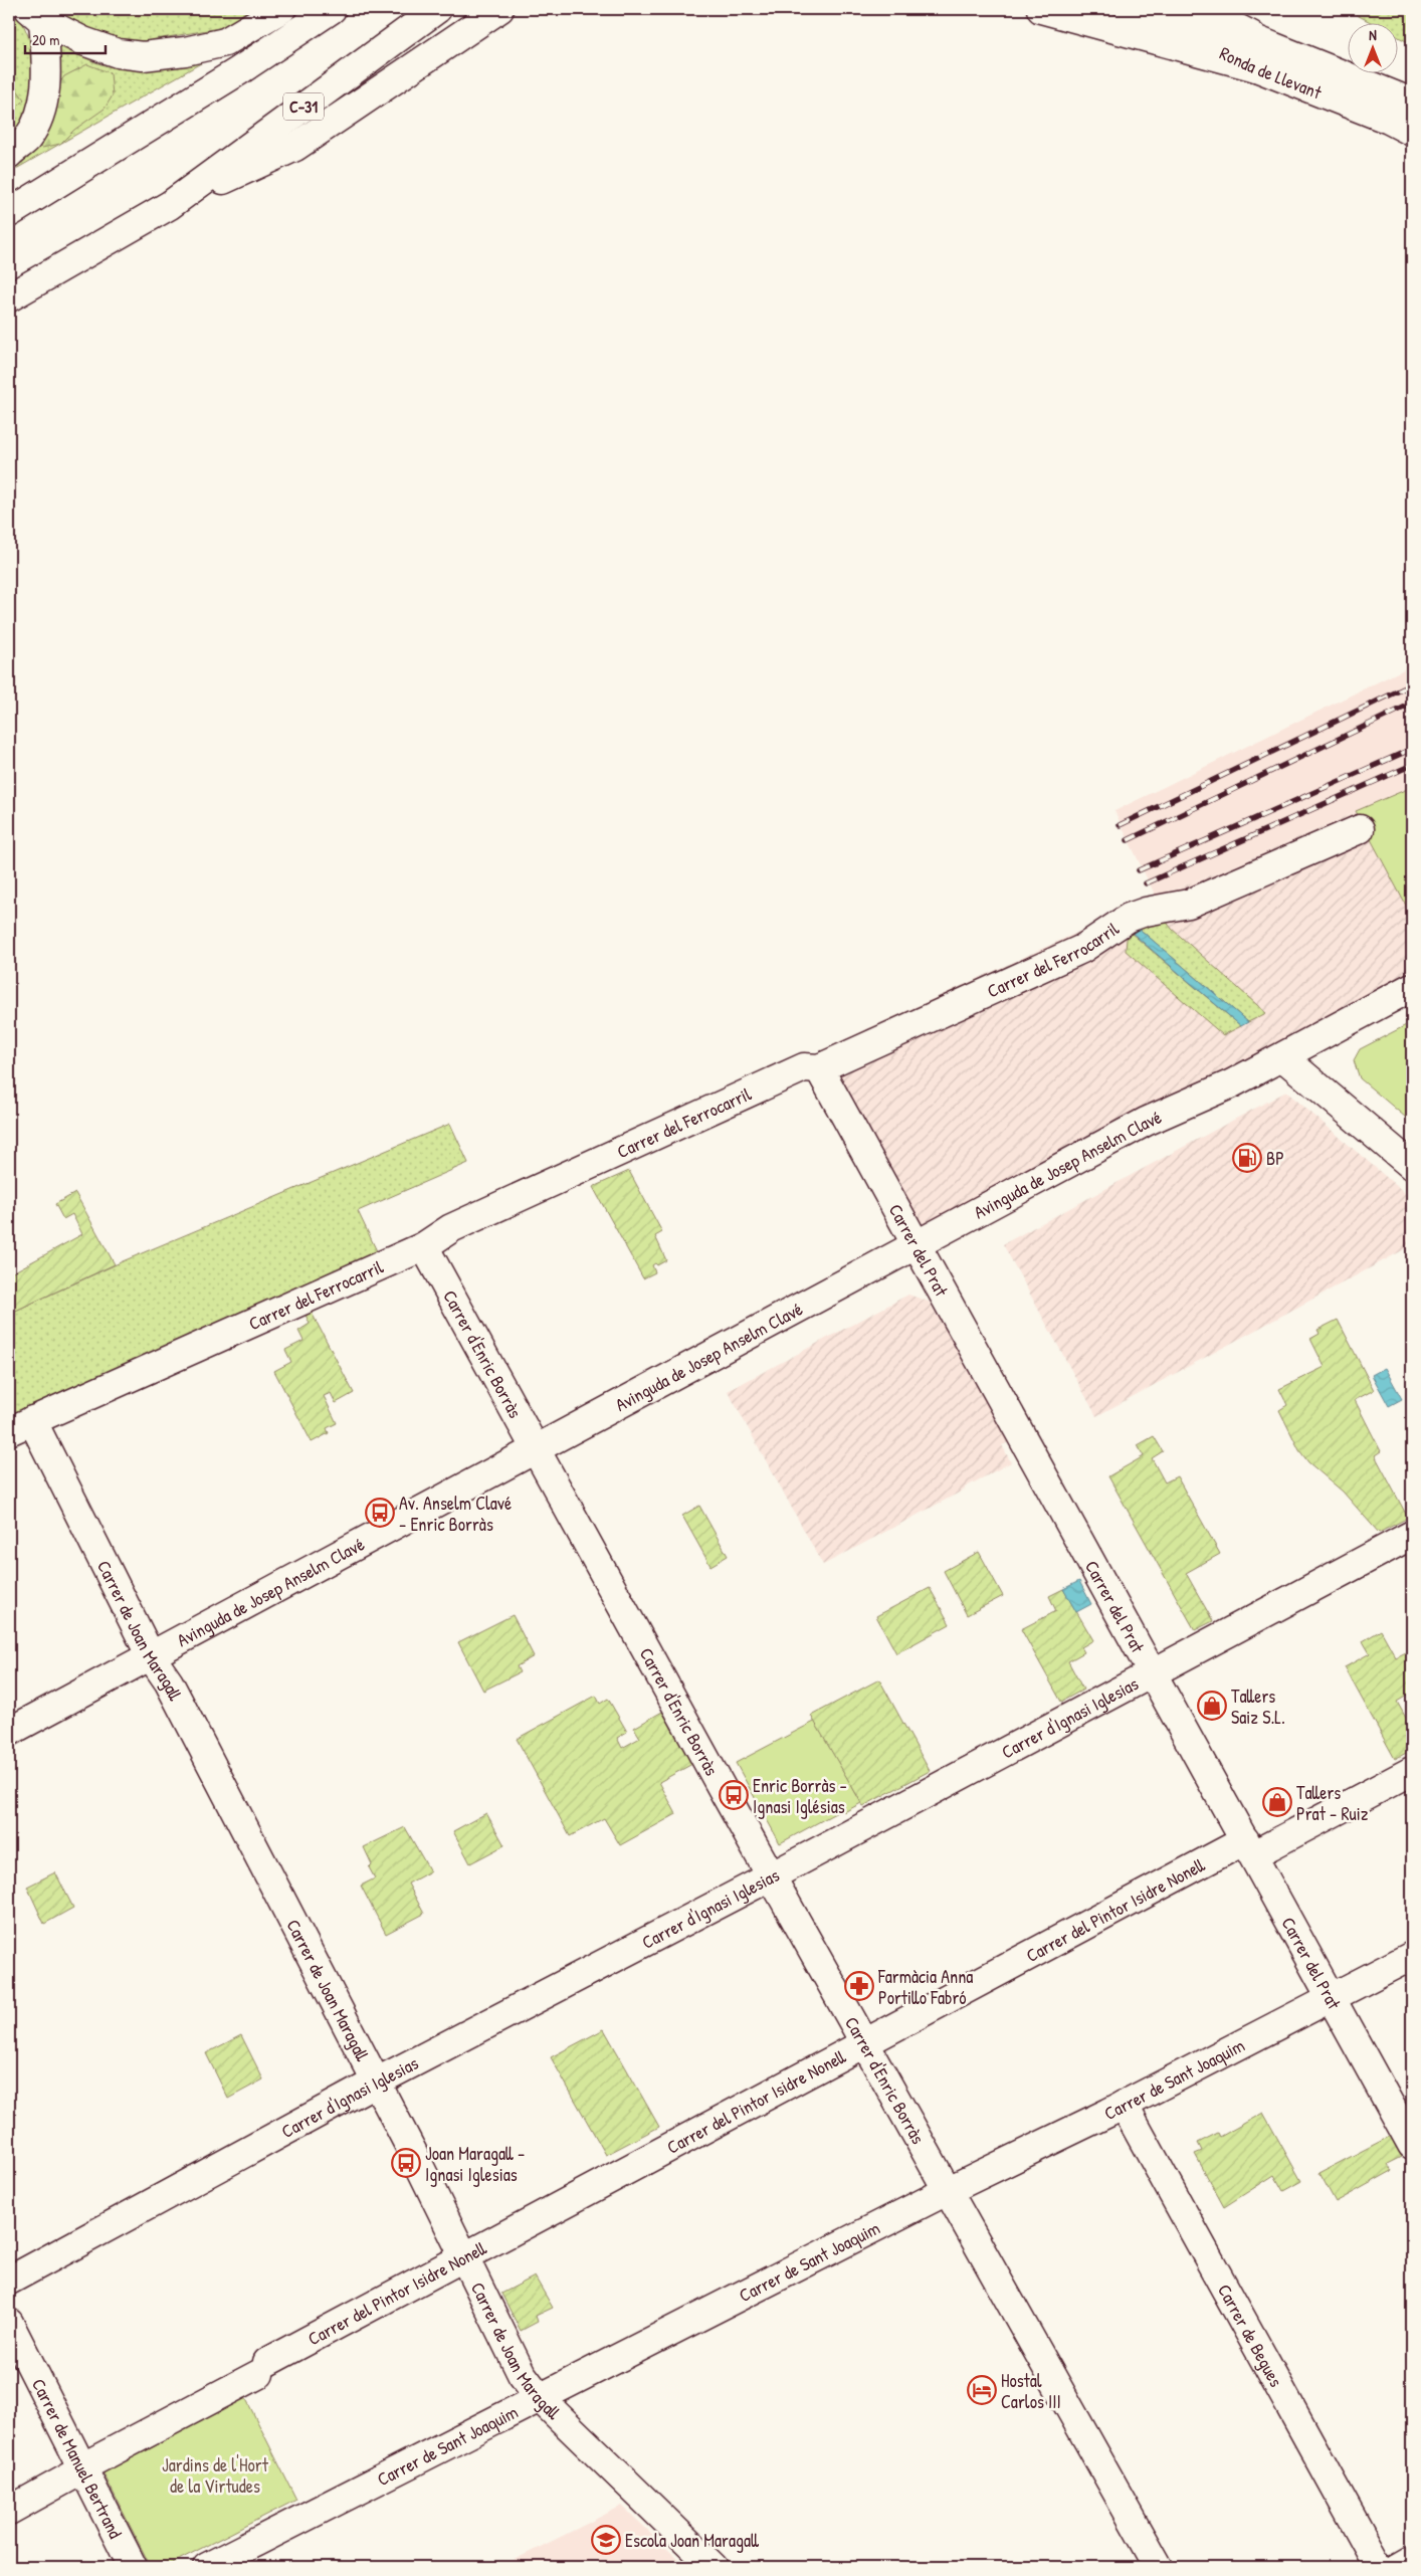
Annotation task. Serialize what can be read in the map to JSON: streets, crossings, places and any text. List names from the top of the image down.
{
  "streets": {
    "main road": [
      "Ronda de Llevant",
      "C-31",
      "Carrer del Ferrocarril",
      "Avinguda de Josep Anselm Clavé",
      "Carrer del Prat",
      "Carrer d'Enric Borràs",
      "Carrer de Joan Maragall",
      "Carrer d'Ignasi Iglesias",
      "Carrer del Pintor Isidre Nonell",
      "Carrer de Sant Joaquim",
      "Carrer de Begues",
      "Carrer de Manuel Bertrand"
    ]
  },
  "crossings": [
    ["Carrer del Ferrocarril", "Carrer del Prat"],
    ["Carrer del Ferrocarril", "Carrer d'Enric Borràs"],
    ["Carrer del Ferrocarril", "Carrer de Joan Maragall"],
    ["Avinguda de Josep Anselm Clavé", "Carrer del Prat"],
    ["Avinguda de Josep Anselm Clavé", "Carrer d'Enric Borràs"],
    ["Avinguda de Josep Anselm Clavé", "Carrer de Joan Maragall"],
    ["Carrer del Prat", "Carrer d'Ignasi Iglesias"],
    ["Carrer del Prat", "Carrer del Pintor Isidre Nonell"],
    ["Carrer del Prat", "Carrer de Sant Joaquim"],
    ["Carrer d'Enric Borràs", "Carrer d'Ignasi Iglesias"],
    ["Carrer d'Enric Borràs", "Carrer del Pintor Isidre Nonell"],
    ["Carrer d'Enric Borràs", "Carrer de Sant Joaquim"],
    ["Carrer de Joan Maragall", "Carrer d'Ignasi Iglesias"],
    ["Carrer de Joan Maragall", "Carrer del Pintor Isidre Nonell"],
    ["Carrer de Joan Maragall", "Carrer de Sant Joaquim"],
    ["Carrer del Pintor Isidre Nonell", "Carrer de Manuel Bertrand"],
    ["Carrer de Sant Joaquim", "Carrer de Begues"]
  ],
  "parks": ["Jardins de l'Hort de la Virtudes"],
  "places": {
    "fuel station": ["BP"],
    "bus stop": ["Av. Anselm Clavé - Enric Borràs", "Enric Borràs - Ignasi Iglésias", "Joan Maragall - Ignasi Iglesias"],
    "shop": ["Tallers Saiz S.L.", "Tallers Prat - Ruiz"],
    "pharmacy": ["Farmàcia Anna Portillo Fabró"],
    "hotel": ["Hostal Carlos III"],
    "school or university": ["Escola Joan Maragall"]
  },
  "scale_bar": "20 m",
  "north": "top"
}
